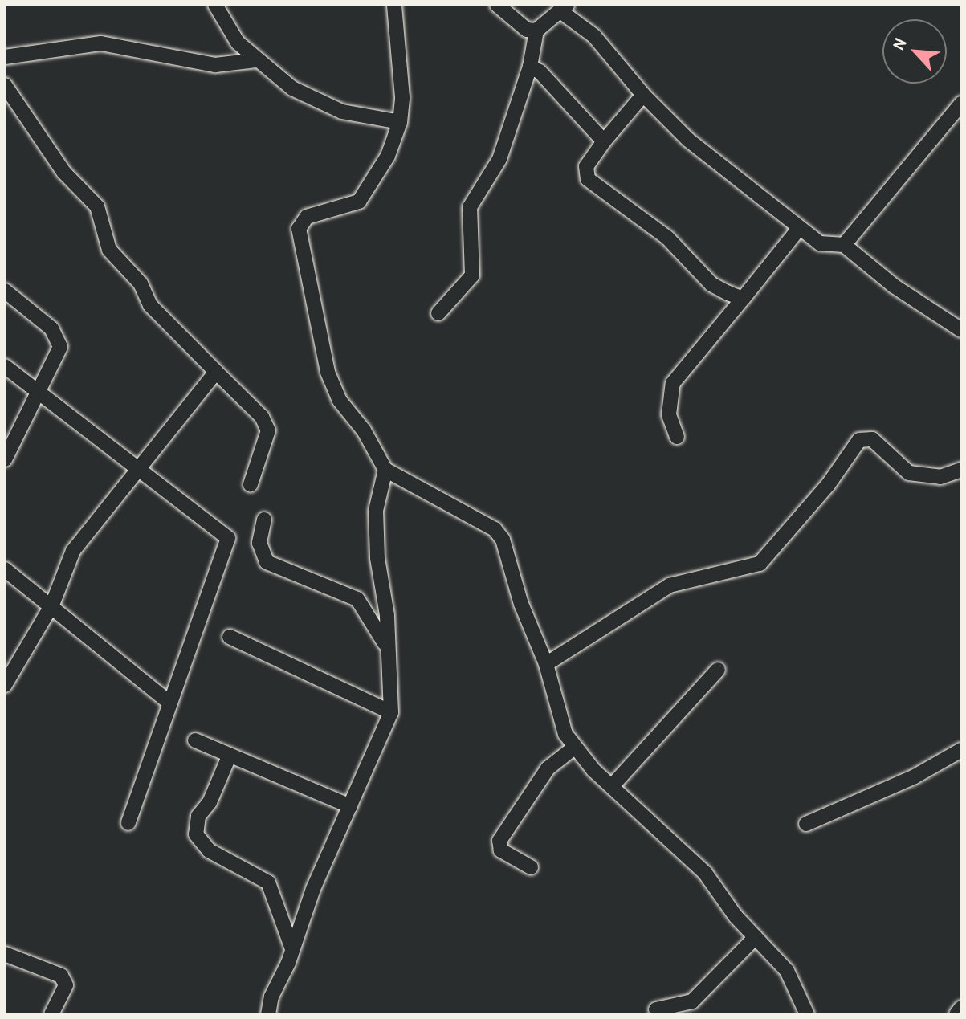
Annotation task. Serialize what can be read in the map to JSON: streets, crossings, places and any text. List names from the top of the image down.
{
  "north": "top left"
}
